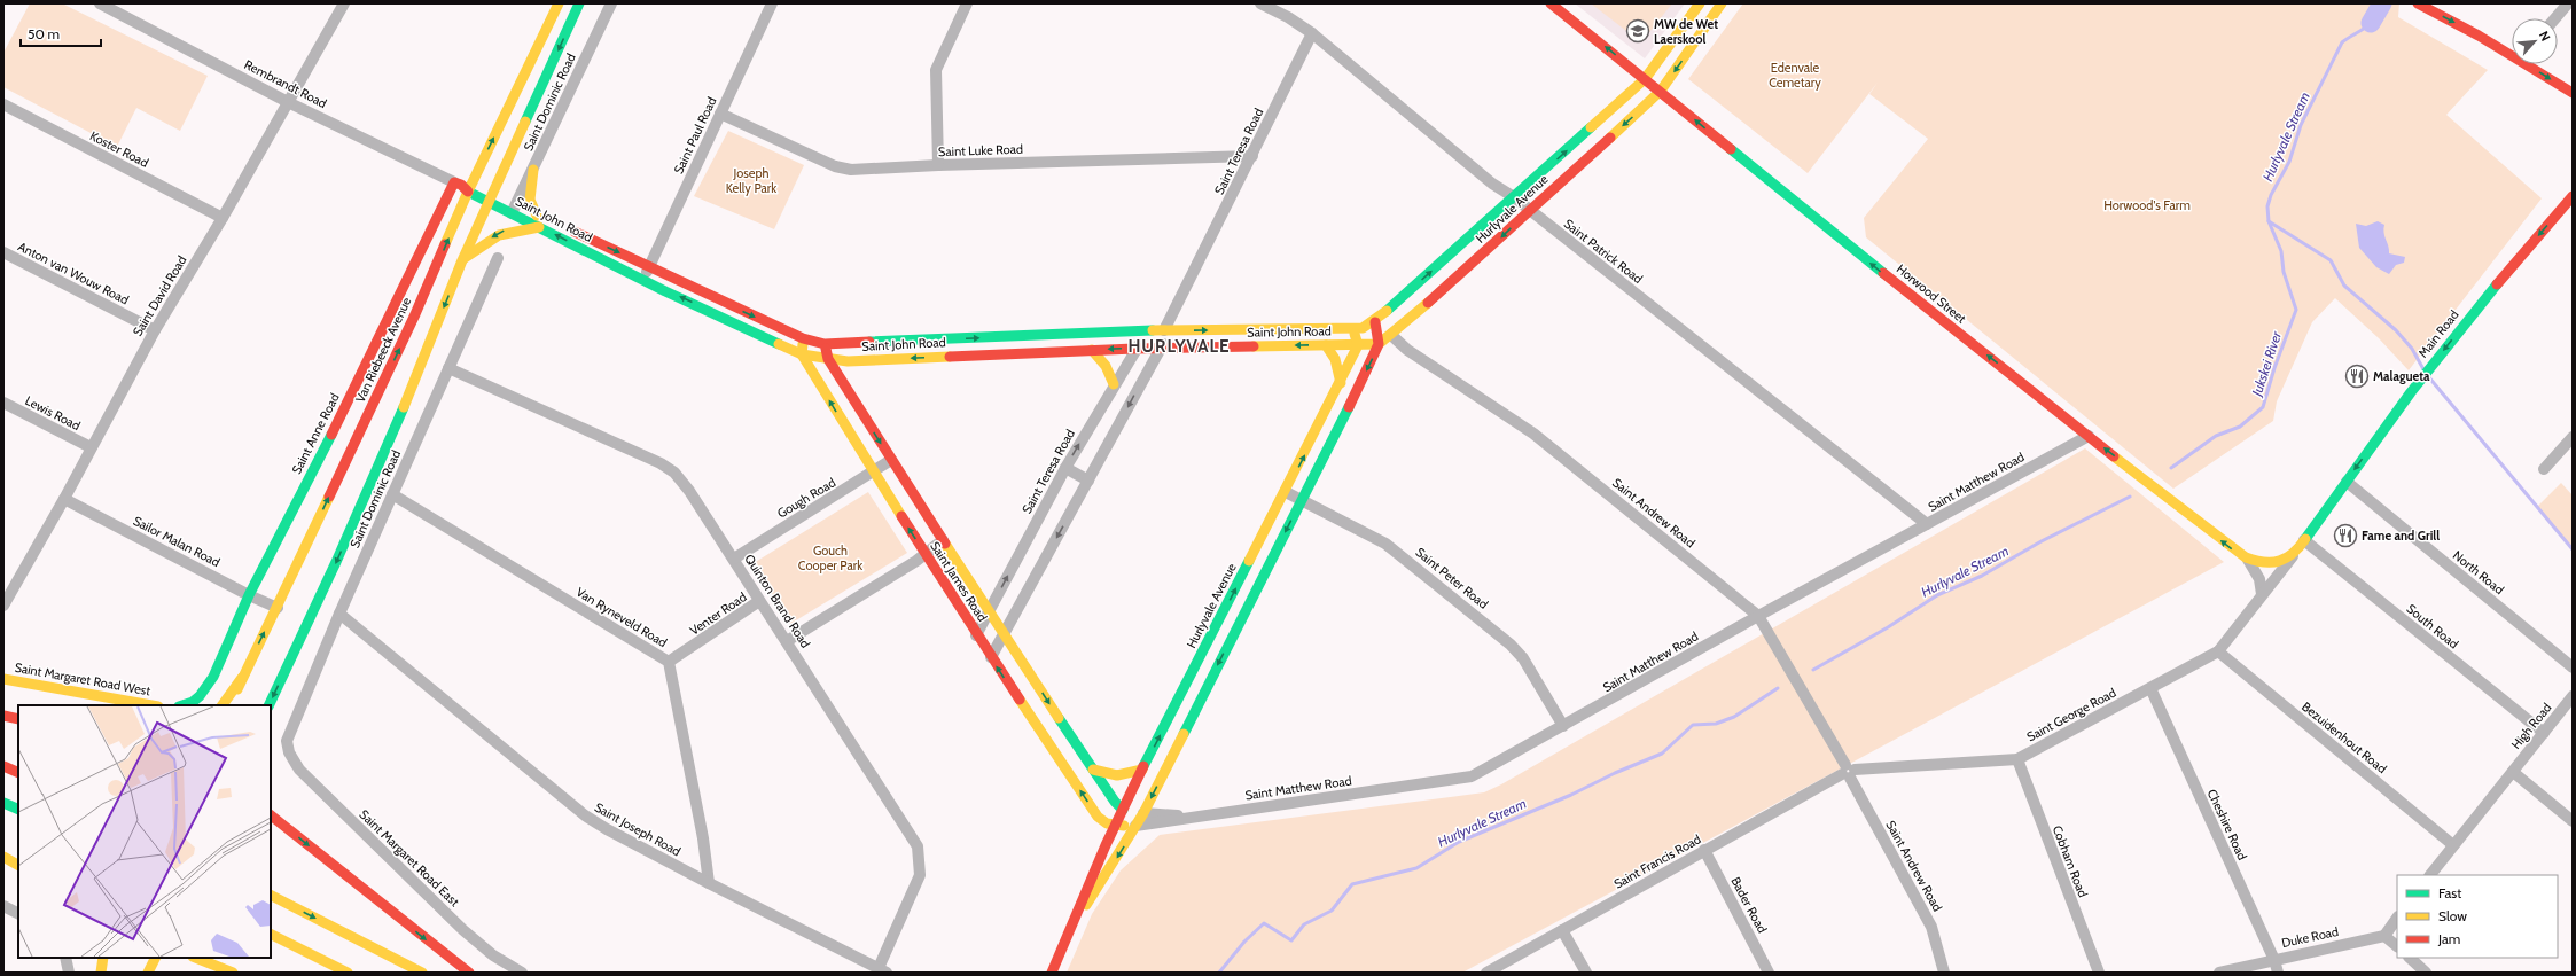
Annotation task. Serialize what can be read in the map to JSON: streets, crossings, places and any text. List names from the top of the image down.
{
  "streets": {
    "main road": [
      "Hurlyvale Avenue",
      "Saint John Road",
      "Horwood Street",
      "Main Road",
      "Van Riebeeck Avenue",
      "Saint Anne Road",
      "Saint Matthew Road",
      "Saint James Road",
      "Saint Margaret Road West"
    ],
    "street": [
      "Rembrandt Road",
      "Saint Dominic Road",
      "Saint Paul Road",
      "Koster Road",
      "Saint Luke Road",
      "Saint Teresa Road",
      "Saint Patrick Road",
      "Anton van Wouw Road",
      "Saint David Road",
      "Lewis Road",
      "Gough Road",
      "Saint Andrew Road",
      "Sailor Malan Road",
      "North Road",
      "Saint Peter Road",
      "Quinton Brand Road",
      "Venter Road",
      "Van Ryneveld Road",
      "South Road",
      "Saint George Road",
      "High Road",
      "Bezuidenhout Road",
      "Cheshire Road",
      "Saint Joseph Road",
      "Saint Margaret Road East",
      "Saint Francis Road",
      "Cobham Road",
      "Bader Road",
      "Duke Road"
    ]
  },
  "crossings": [
    ["Rembrandt Road", "Saint John Road"],
    ["Rembrandt Road", "Saint David Road"],
    ["Rembrandt Road", "Van Riebeeck Avenue"],
    ["Rembrandt Road", "Saint Anne Road"],
    ["Saint Dominic Road", "Saint John Road"],
    ["Saint Dominic Road", "Quinton Brand Road"],
    ["Saint Dominic Road", "Van Ryneveld Road"],
    ["Saint Dominic Road", "Saint Joseph Road"],
    ["Saint Dominic Road", "Saint Margaret Road East"],
    ["Saint Paul Road", "Saint Luke Road"],
    ["Saint Paul Road", "Saint John Road"],
    ["Koster Road", "Saint David Road"],
    ["Saint Luke Road", "Saint Teresa Road"],
    ["Saint Teresa Road", "Saint John Road"],
    ["Saint Teresa Road", "Saint Patrick Road"],
    ["Saint Teresa Road", "Saint James Road"],
    ["Hurlyvale Avenue", "Saint John Road"],
    ["Hurlyvale Avenue", "Saint Patrick Road"],
    ["Hurlyvale Avenue", "Horwood Street"],
    ["Hurlyvale Avenue", "Saint Matthew Road"],
    ["Hurlyvale Avenue", "Saint Andrew Road"],
    ["Hurlyvale Avenue", "Saint Peter Road"],
    ["Hurlyvale Avenue", "Saint James Road"],
    ["Saint John Road", "Van Riebeeck Avenue"],
    ["Saint John Road", "Saint Anne Road"],
    ["Saint John Road", "Saint James Road"],
    ["Saint Patrick Road", "Saint Matthew Road"],
    ["Anton van Wouw Road", "Saint David Road"],
    ["Horwood Street", "Saint Matthew Road"],
    ["Horwood Street", "Saint George Road"],
    ["Saint David Road", "Lewis Road"],
    ["Saint David Road", "Sailor Malan Road"],
    ["Main Road", "North Road"],
    ["Main Road", "South Road"],
    ["Van Riebeeck Avenue", "Saint Anne Road"],
    ["Van Riebeeck Avenue", "Sailor Malan Road"],
    ["Saint Anne Road", "Sailor Malan Road"],
    ["Saint Matthew Road", "Saint Andrew Road"],
    ["Saint Matthew Road", "Saint Peter Road"],
    ["Saint Matthew Road", "Saint James Road"],
    ["Gough Road", "Saint James Road"],
    ["Gough Road", "Quinton Brand Road"],
    ["Saint Andrew Road", "Saint George Road"],
    ["Saint Andrew Road", "Saint Francis Road"],
    ["Quinton Brand Road", "Venter Road"],
    ["Quinton Brand Road", "Saint Joseph Road"],
    ["Venter Road", "Van Ryneveld Road"],
    ["Van Ryneveld Road", "Saint Joseph Road"],
    ["South Road", "High Road"],
    ["Saint George Road", "Bezuidenhout Road"],
    ["Saint George Road", "Cheshire Road"],
    ["Saint George Road", "Saint Francis Road"],
    ["Saint George Road", "Cobham Road"],
    ["Cheshire Road", "Duke Road"],
    ["Saint Francis Road", "Bader Road"]
  ],
  "one_way": ["Horwood Street", "Main Road"],
  "districts": ["HURLYVALE"],
  "water": ["Hurlyvale Stream", "Jukskei River"],
  "parks": [
    "Edenvale Cemetary",
    "Joseph Kelly Park",
    "Horwood's Farm",
    "Gouch Cooper Park"
  ],
  "places": {
    "school or university": ["MW de Wet Laerskool"],
    "restaurant": ["Malagueta", "Fame and Grill"]
  },
  "legend": ["Fast", "Slow", "Jam"],
  "scale_bar": "50 m",
  "north": "top right"
}
